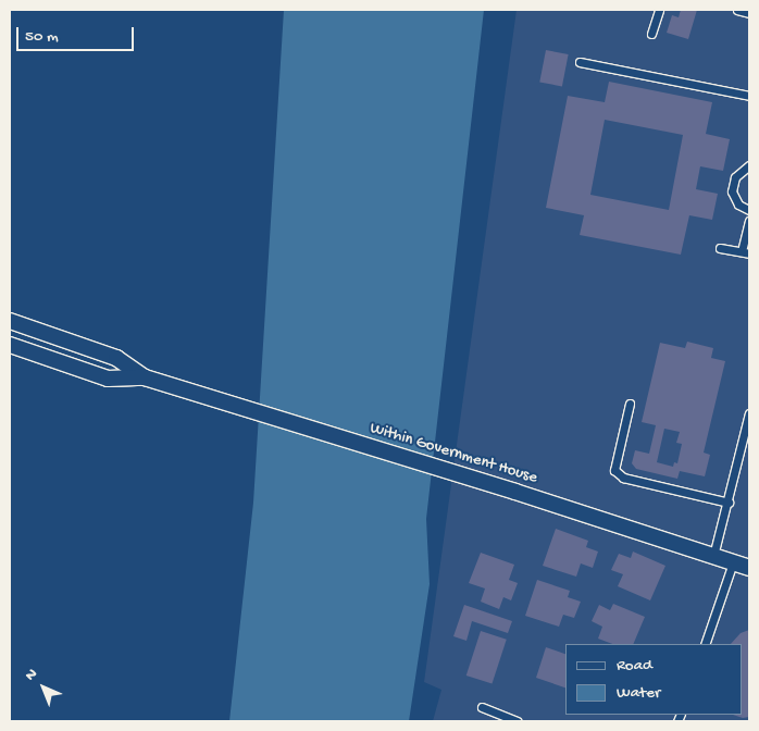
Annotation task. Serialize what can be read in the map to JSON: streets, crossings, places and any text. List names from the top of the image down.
{
  "streets": {
    "street": ["Within Government House"]
  },
  "legend": ["Road", "Water"],
  "scale_bar": "50 m",
  "north": "top left"
}
